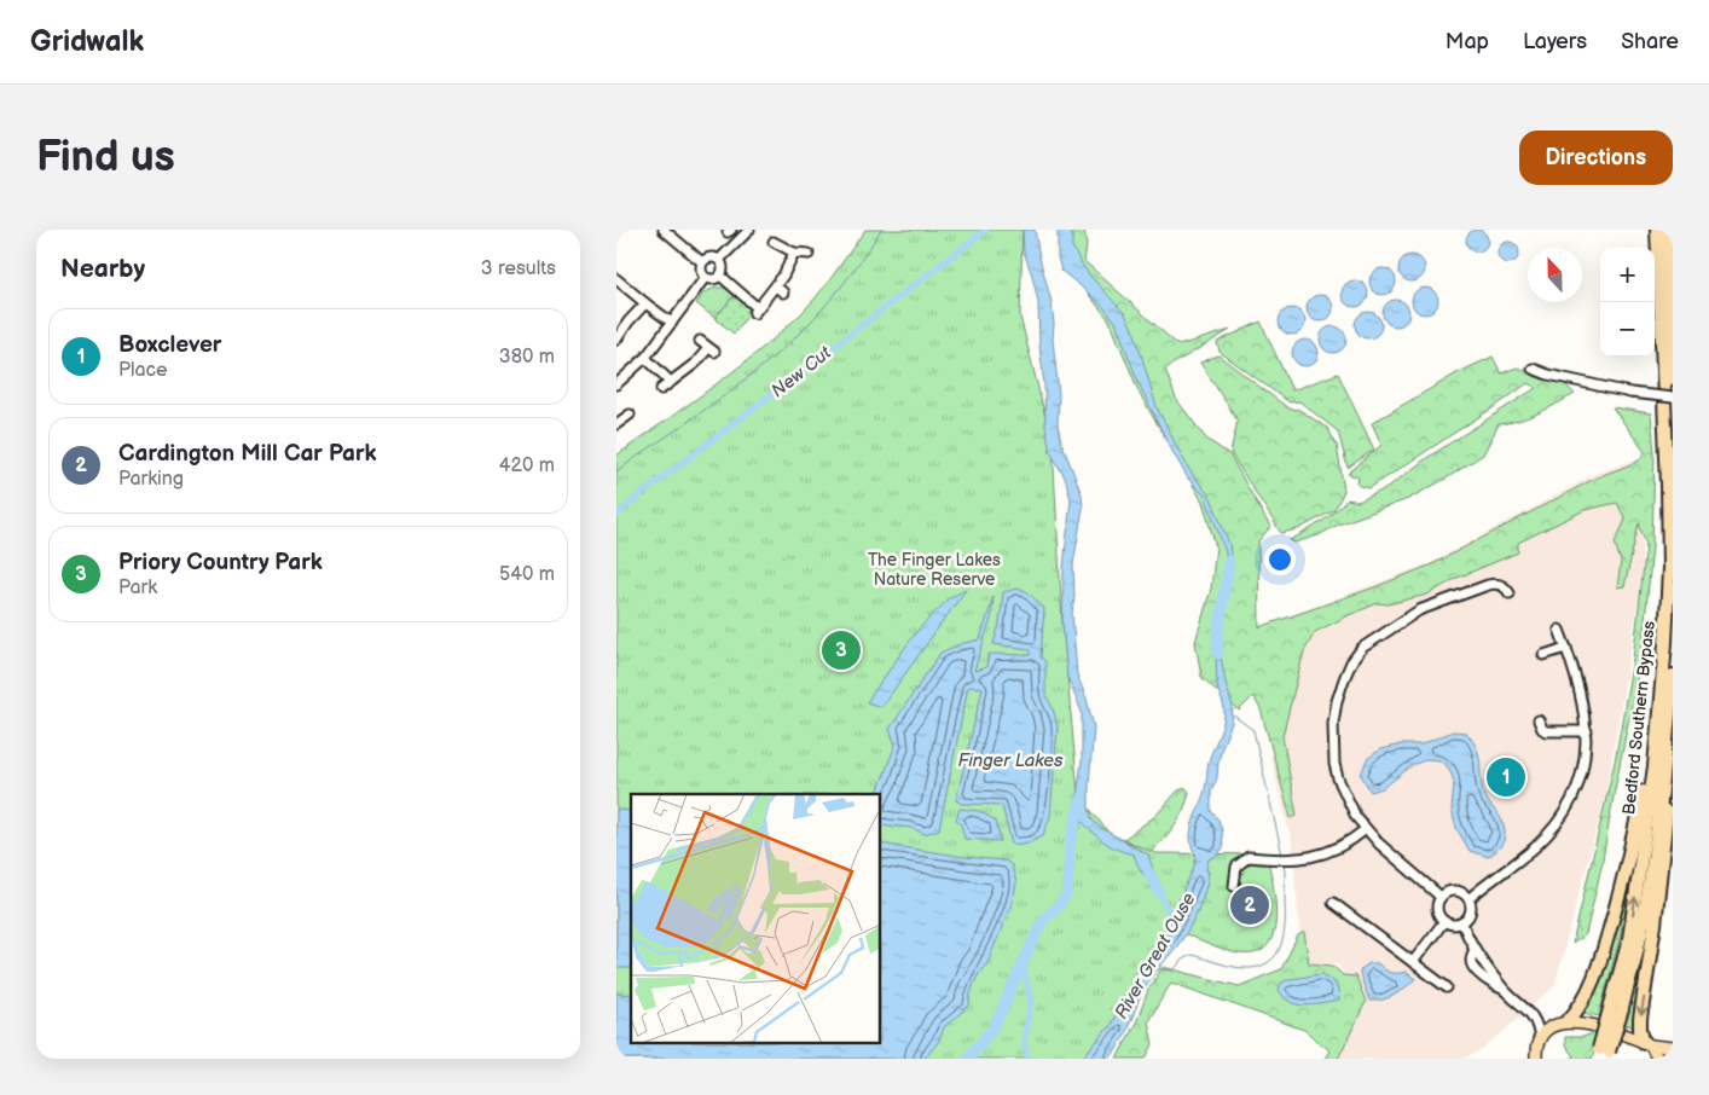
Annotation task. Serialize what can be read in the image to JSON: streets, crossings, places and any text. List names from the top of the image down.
{
  "streets": {
    "highway": ["Bedford Southern Bypass"]
  },
  "water": ["New Cut", "Finger Lakes", "River Great Ouse"],
  "parks": ["The Finger Lakes Nature Reserve"],
  "north": "top",
  "page": {
    "header": "Gridwalk",
    "nav": ["Map", "Layers", "Share"],
    "buttons": "Directions",
    "title": "Find us",
    "heading": ["Nearby", "3 results"],
    "map_buttons": ["+", "−"],
    "list": [
      {
        "mark": "1",
        "name": "Boxclever",
        "note": "Place",
        "value": "380 m"
      },
      {
        "mark": "2",
        "name": "Cardington Mill Car Park",
        "note": "Parking",
        "value": "420 m"
      },
      {
        "mark": "3",
        "name": "Priory Country Park",
        "note": "Park",
        "value": "540 m"
      }
    ],
    "pins": ["3", "1", "2"]
  }
}
